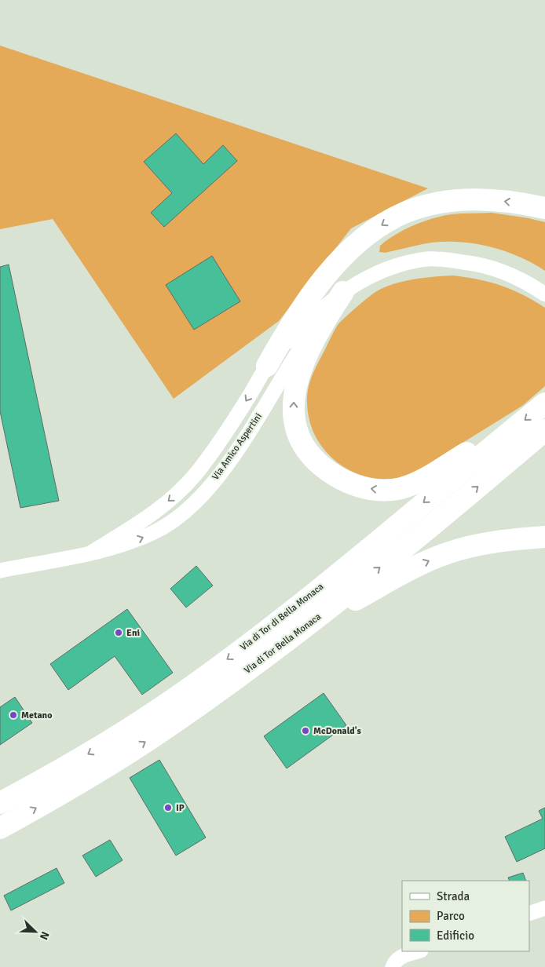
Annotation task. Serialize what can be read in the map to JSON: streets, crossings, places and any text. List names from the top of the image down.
{
  "streets": {
    "main road": ["Via di Tor di Bella Monaca", "Via di Tor Bella Monaca"],
    "street": ["Via Amico Aspertini"]
  },
  "places": [
    "Eni",
    "Metano",
    "McDonald's",
    "IP"
  ],
  "legend": ["Strada", "Parco", "Edificio"],
  "north": "bottom right"
}
